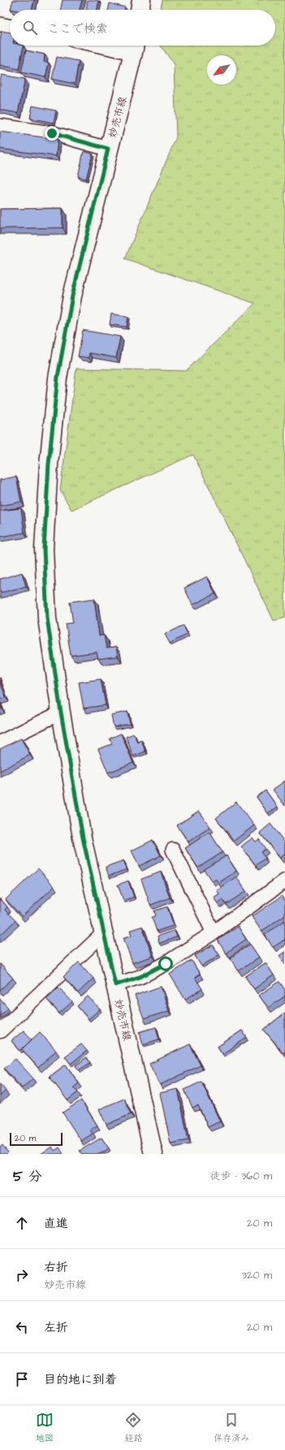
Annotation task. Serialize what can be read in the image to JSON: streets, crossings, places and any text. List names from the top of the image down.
{
  "streets": {
    "main road": ["妙売市線"]
  },
  "scale_bar": "20 m",
  "north": "bottom left",
  "page": {
    "search": "ここで検索",
    "scale": "20 m",
    "heading": ["5 分", "徒歩 · 360 m"],
    "list": [
      ["直進", "20 m"],
      ["右折", "妙売市線", "320 m"],
      ["左折", "20 m"],
      "目的地に到着"
    ],
    "nav": ["地図", "経路", "保存済み"]
  }
}
